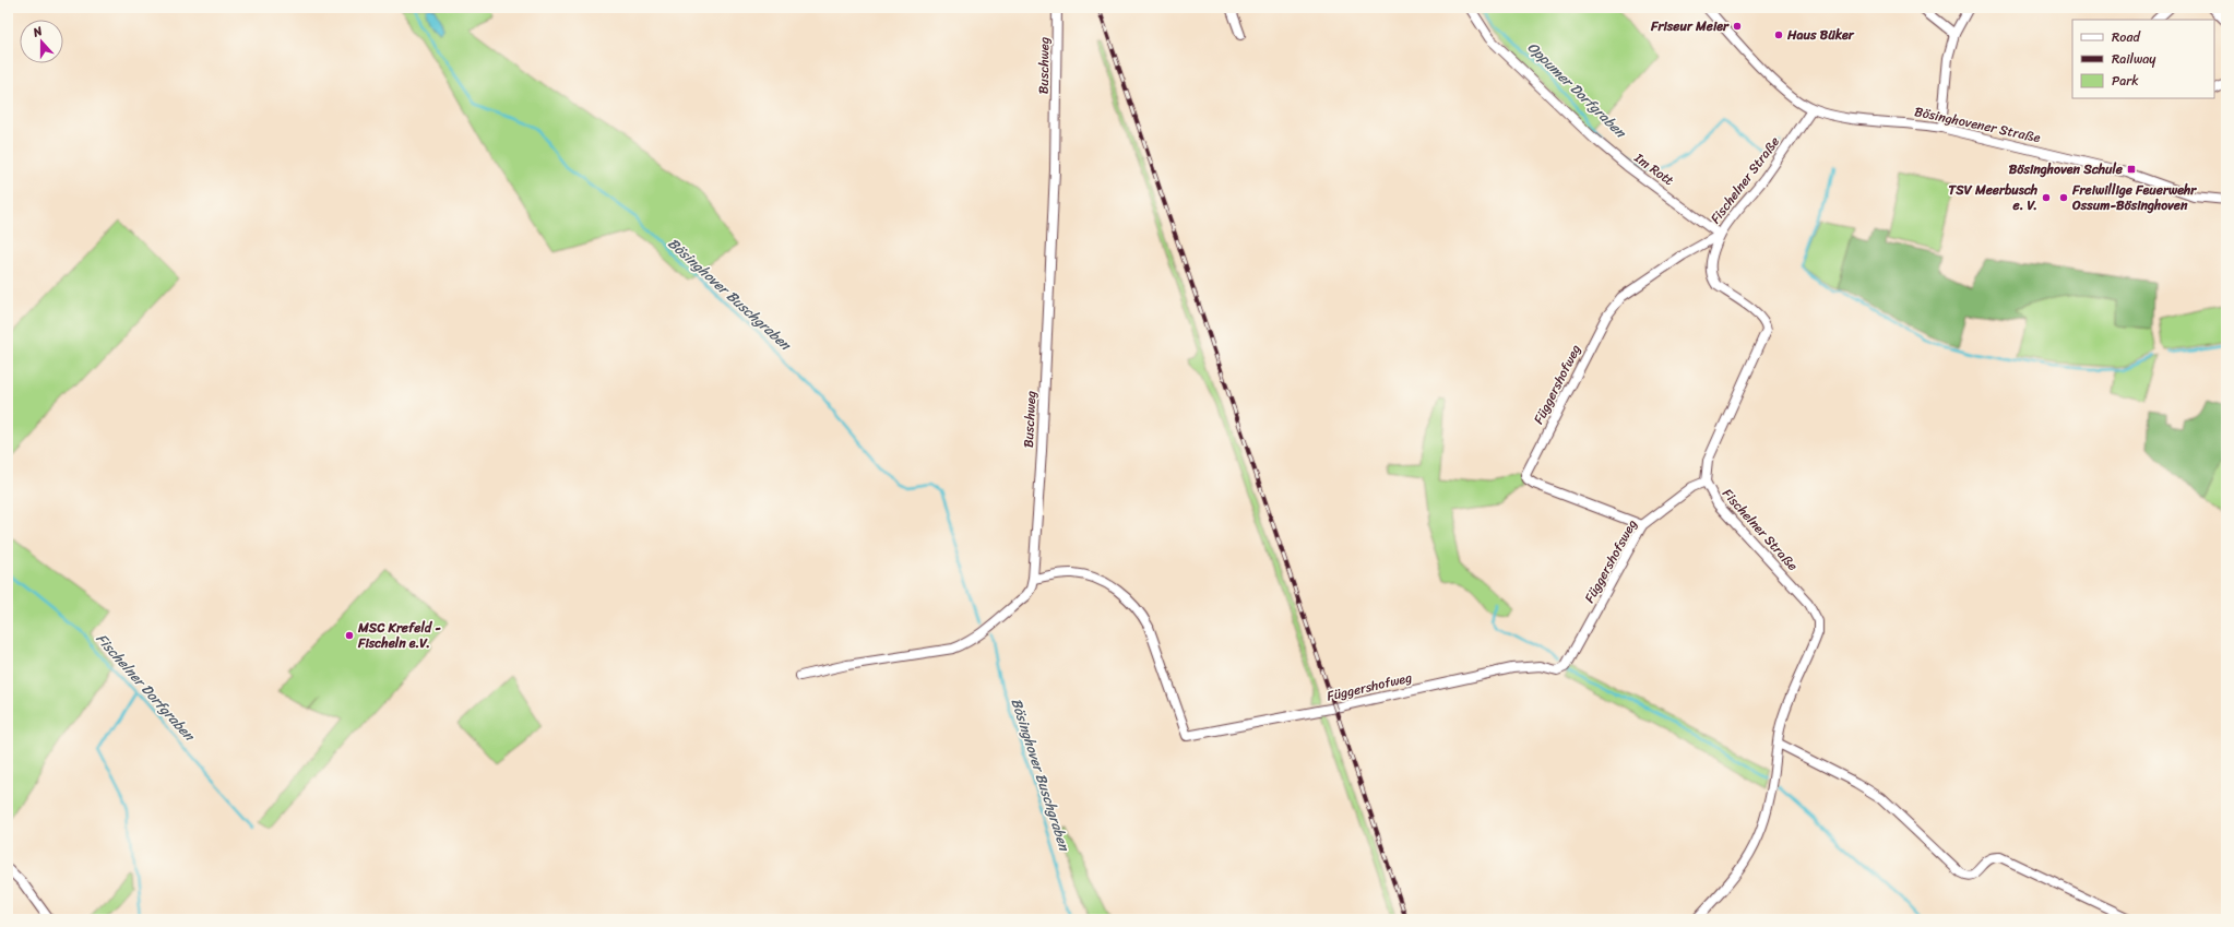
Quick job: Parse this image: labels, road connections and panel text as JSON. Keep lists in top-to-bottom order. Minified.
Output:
{"streets":{"street":["Buschweg","Bösinghovener Straße","Im Rott","Fischelner Straße","Függershofweg","Függershofsweg"]},"crossings":[["Buschweg","Függershofweg"],["Bösinghovener Straße","Fischelner Straße"],["Im Rott","Fischelner Straße"],["Im Rott","Függershofweg"],["Fischelner Straße","Függershofweg"],["Fischelner Straße","Függershofsweg"],["Függershofweg","Függershofsweg"]],"water":["Oppumer Dorfgraben","Bösinghover Buschgraben","Fischelner Dorfgraben"],"places":{"other":["Friseur Meier","Haus Büker","TSV Meerbusch e. V.","Freiwillige Feuerwehr Ossum-Bösinghoven","MSC Krefeld - Fischeln e.V."],"transit":["Bösinghoven Schule"]},"legend":["Road","Railway","Park"],"north":"top"}
